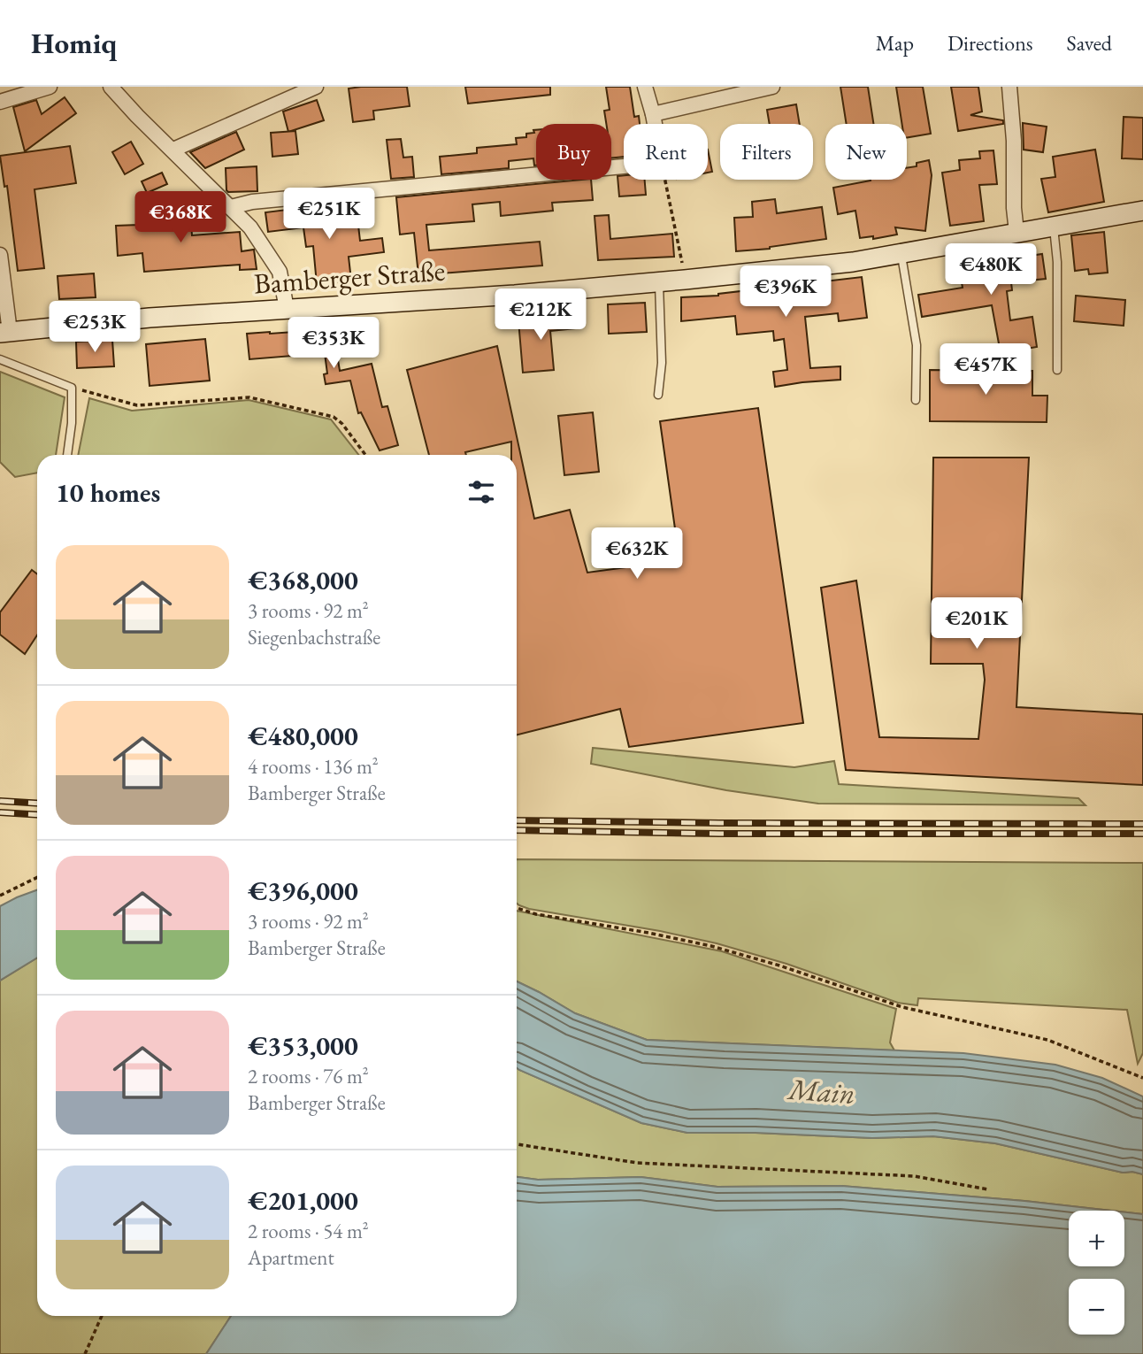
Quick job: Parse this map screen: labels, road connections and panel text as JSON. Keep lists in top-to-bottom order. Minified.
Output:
{"streets":{"street":["Bamberger Straße"]},"water":["Main"],"page":{"header":"Homiq","nav":["Map","Directions","Saved"],"chip":["Buy","Rent","Filters","New"],"price":["€251K","€368K","€480K","€396K","€212K","€253K","€353K","€457K","€632K","€201K"],"heading":"10 homes","list":[{"name":"€368,000","note":"3 rooms · 92 m² · Siegenbachstraße"},{"name":"€480,000","note":"4 rooms · 136 m² · Bamberger Straße"},{"name":"€396,000","note":"3 rooms · 92 m² · Bamberger Straße"},{"name":"€353,000","note":"2 rooms · 76 m² · Bamberger Straße"},{"name":"€201,000","note":"2 rooms · 54 m² · Apartment"}],"map_buttons":["+","−"]}}
